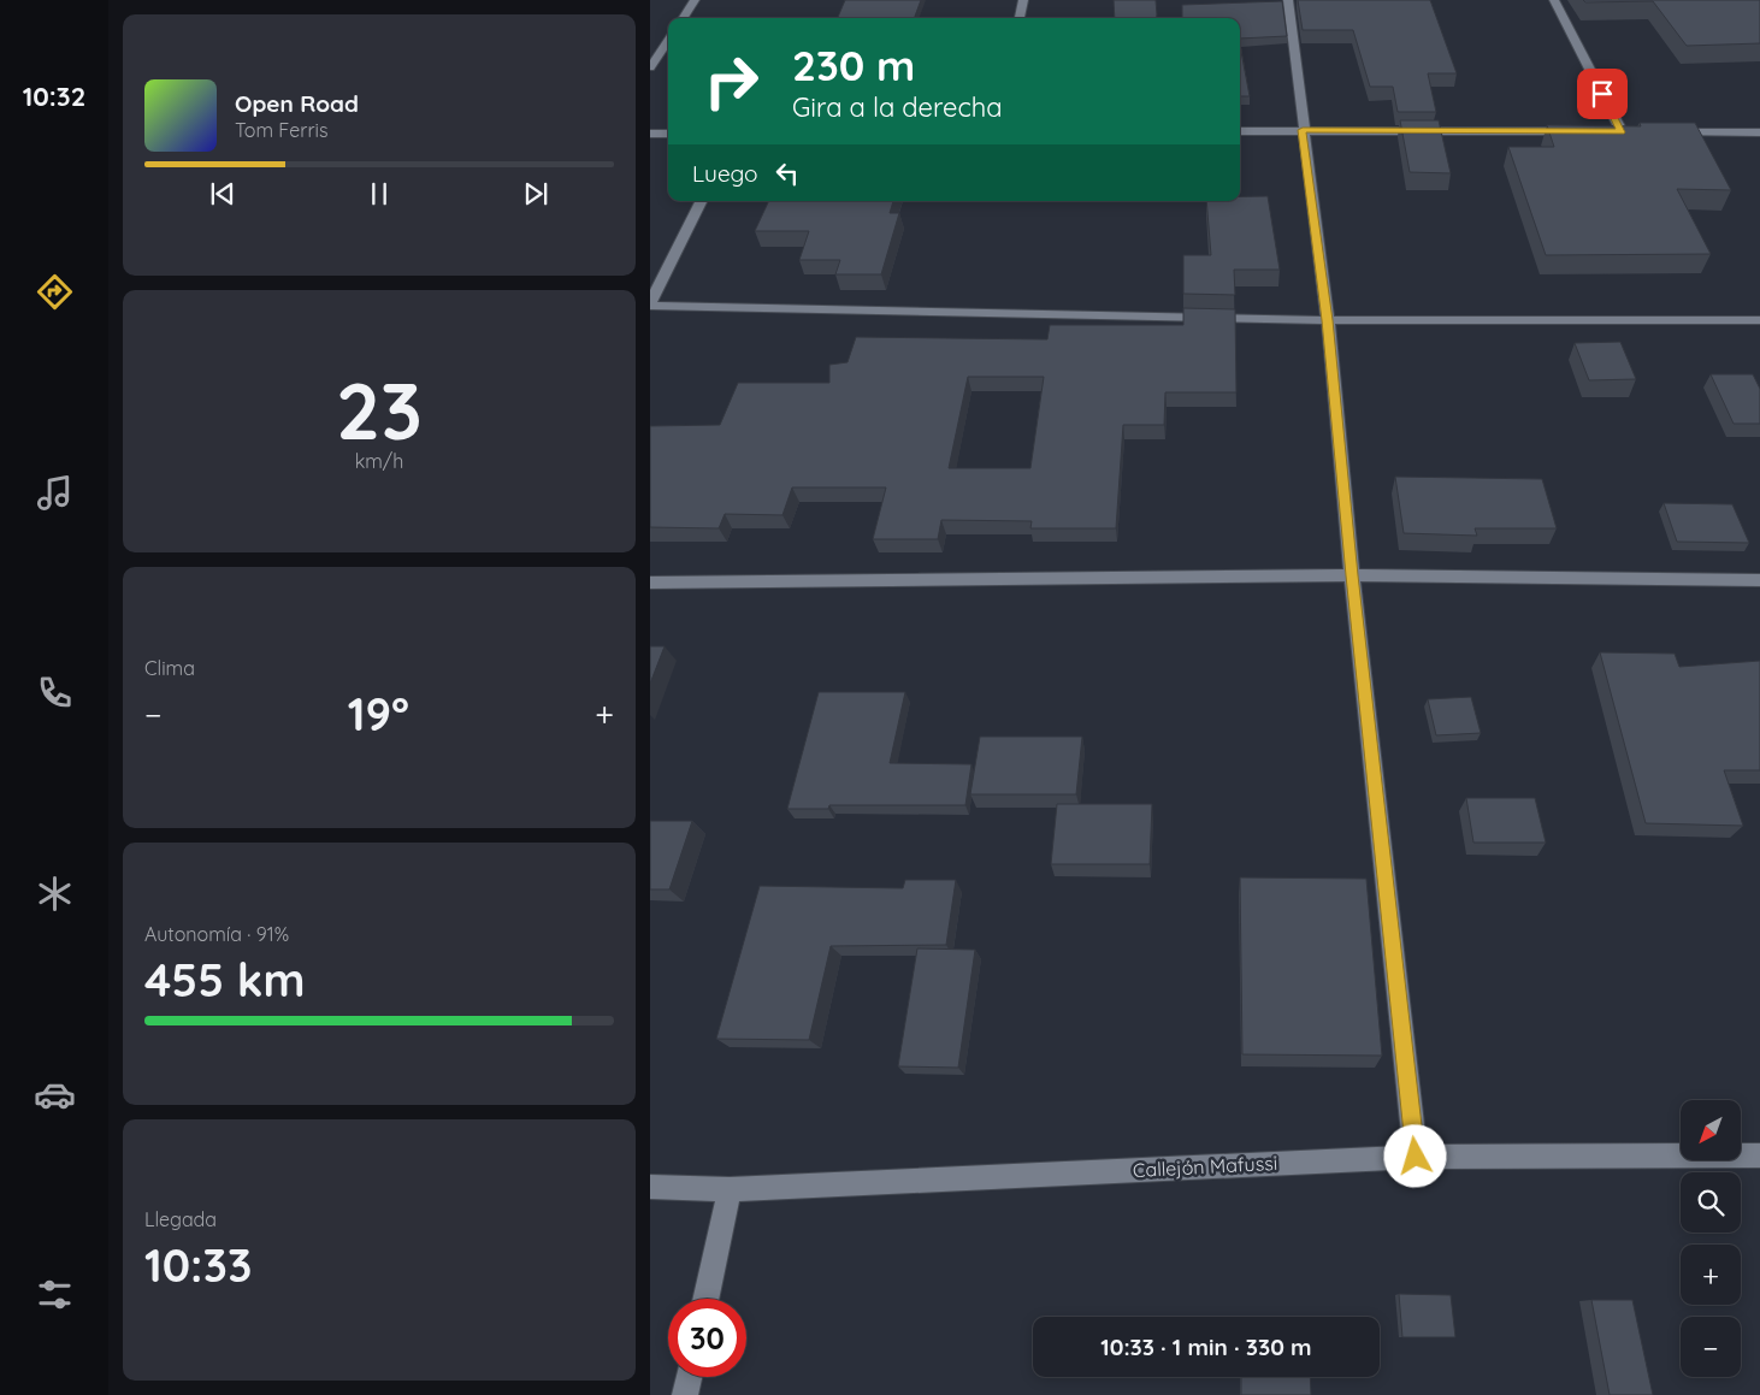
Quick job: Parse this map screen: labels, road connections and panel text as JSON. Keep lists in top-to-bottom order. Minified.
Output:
{"streets":{"street":["Callejón Mafussi"]},"north":"bottom left","page":{"tabs":"10:32","turn":["230 m","Gira a la derecha"],"song":["Open Road","Tom Ferris"],"then":"Luego","tile":[["23","km/h"],"Clima",["Autonomía · 91%","455 km"],["Llegada","10:33"]],"heat":["−","19°","+"],"map_buttons":["+","−"],"limit":"30","trip":"10:33 · 1 min · 330 m"}}
